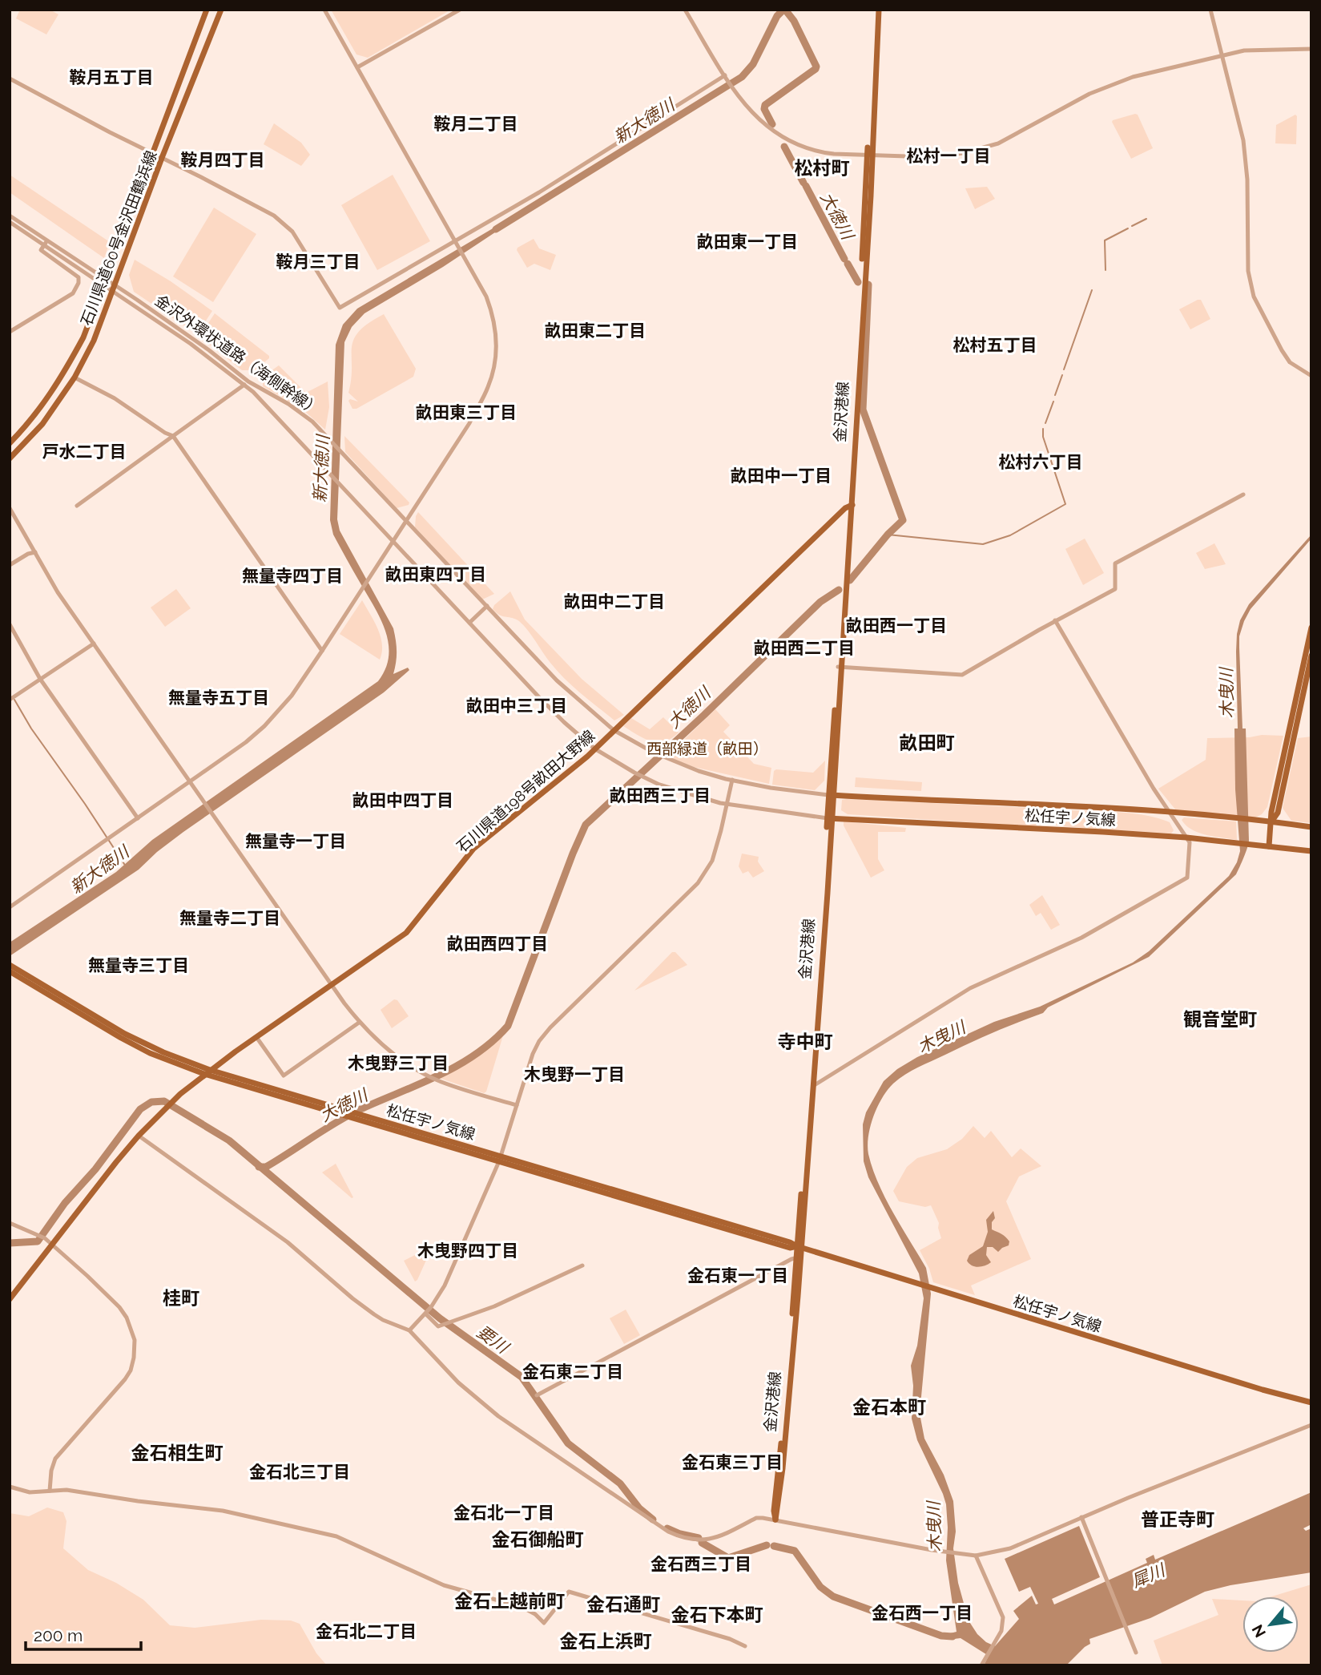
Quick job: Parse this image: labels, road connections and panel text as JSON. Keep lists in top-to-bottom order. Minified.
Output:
{"streets":{"main road":["石川県道60号金沢田鶴浜線","金沢港線","石川県道198号畝田大野線","松任宇ノ気線"],"street":["金沢外環状道路（海側幹線）"]},"crossings":[["石川県道60号金沢田鶴浜線","金沢外環状道路（海側幹線）"],["金沢港線","石川県道198号畝田大野線"],["金沢港線","松任宇ノ気線"],["石川県道198号畝田大野線","松任宇ノ気線"]],"districts":["鞍月五丁目","鞍月二丁目","松村一丁目","鞍月四丁目","松村町","畝田東一丁目","鞍月三丁目","畝田東二丁目","松村五丁目","畝田東三丁目","戸水二丁目","松村六丁目","畝田中一丁目","畝田東四丁目","無量寺四丁目","畝田中二丁目","畝田西一丁目","畝田西二丁目","無量寺五丁目","畝田中三丁目","畝田町","畝田西三丁目","畝田中四丁目","無量寺一丁目","無量寺二丁目","畝田西四丁目","無量寺三丁目","観音堂町","寺中町","木曳野三丁目","木曳野一丁目","木曳野四丁目","金石東一丁目","桂町","金石東二丁目","金石本町","金石相生町","金石東三丁目","金石北三丁目","金石北一丁目","普正寺町","金石御船町","金石西三丁目","金石上越前町","金石通町","金石西一丁目","金石下本町","金石北二丁目","金石上浜町"],"water":["新大徳川","大徳川","木曳川","要川","犀川"],"parks":["西部緑道（畝田）"],"scale_bar":"200 m","north":"bottom left"}
